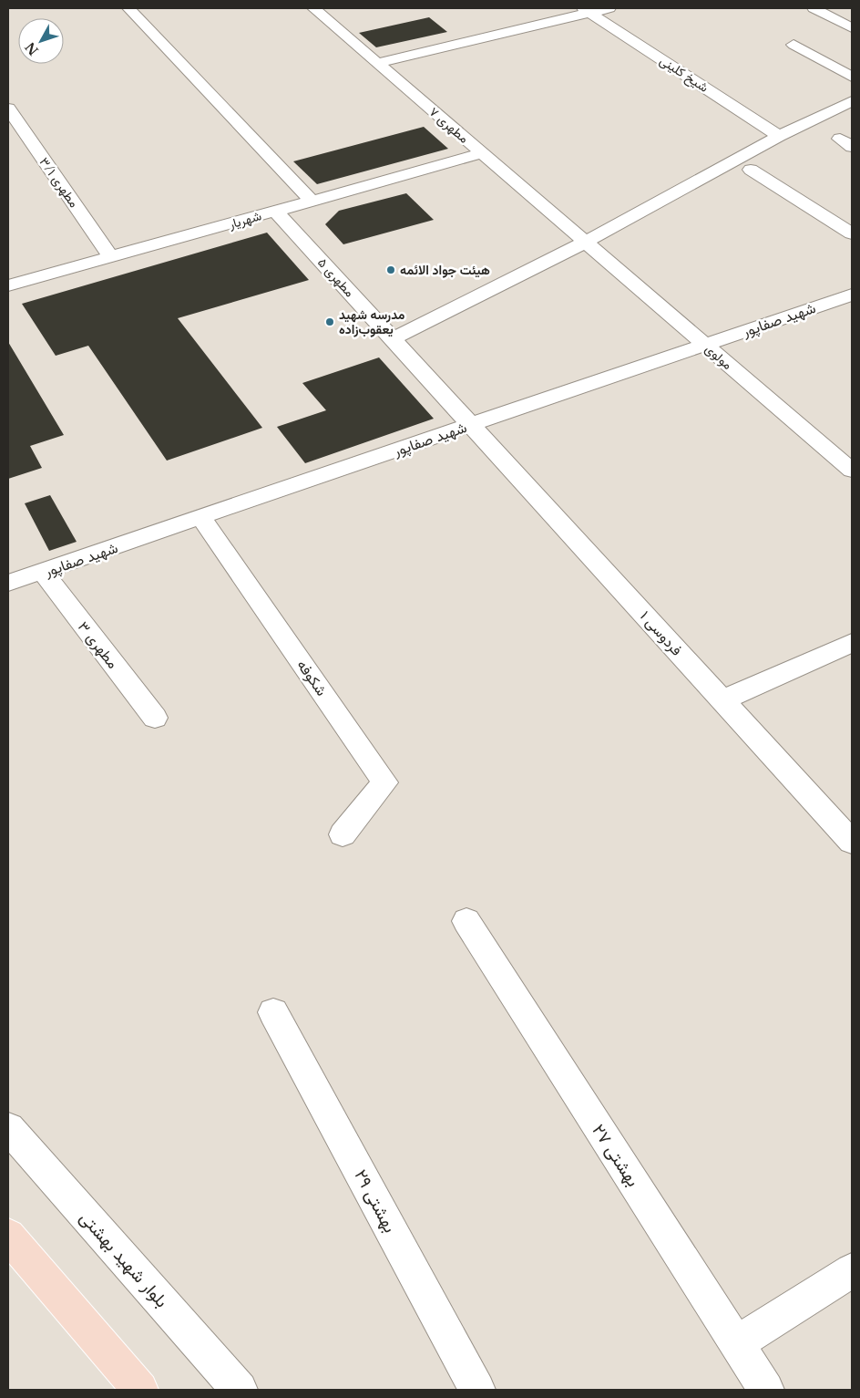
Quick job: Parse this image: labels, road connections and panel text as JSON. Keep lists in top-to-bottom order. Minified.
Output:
{"streets":{"street":["شیخ کلینی","مطهری ۷","مطهری ۳/۱","شهریار","مطهری ۵","شهید صفاپور","مولوی","فردوسی ۱","مطهری ۳","شکوفه","بهشتی ۲۷","بهشتی ۲۹","بلوار شهید بهشتی"]},"crossings":[["مطهری ۷","شهریار"],["مطهری ۷","مولوی"],["مطهری ۳/۱","شهریار"],["شهریار","مطهری ۵"],["مطهری ۵","شهید صفاپور"],["مطهری ۵","فردوسی ۱"],["شهید صفاپور","مولوی"],["شهید صفاپور","فردوسی ۱"],["شهید صفاپور","مطهری ۳"],["شهید صفاپور","شکوفه"]],"places":["هیئت جواد الائمه","مدرسه شهید یعقوب‌زاده"],"north":"bottom left"}
